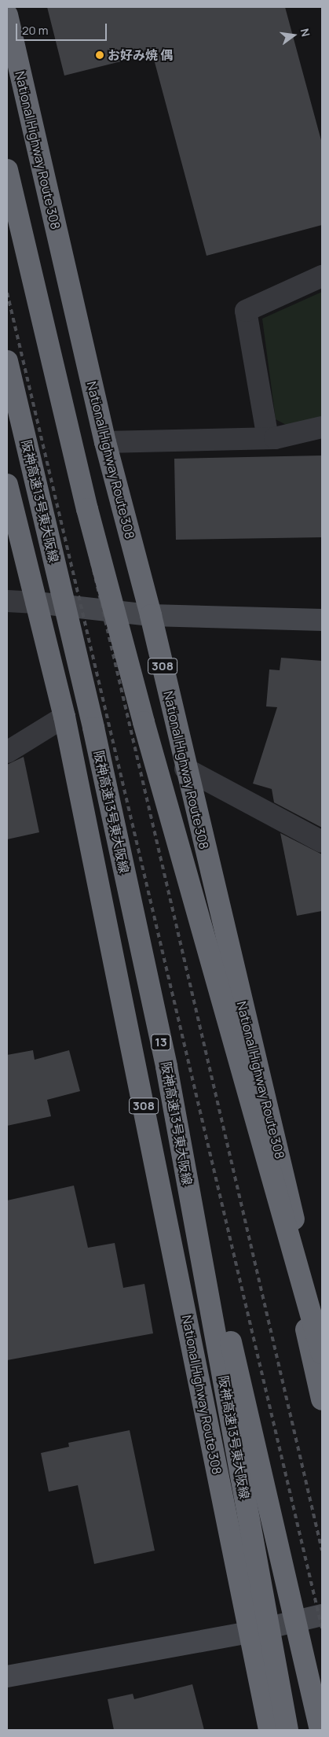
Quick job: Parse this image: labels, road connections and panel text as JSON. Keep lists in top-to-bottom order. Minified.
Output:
{"streets":{"highway":["National Highway Route 308","阪神高速13号東大阪線","308","13"]},"places":["お好み焼 偶"],"scale_bar":"20 m","north":"right"}
